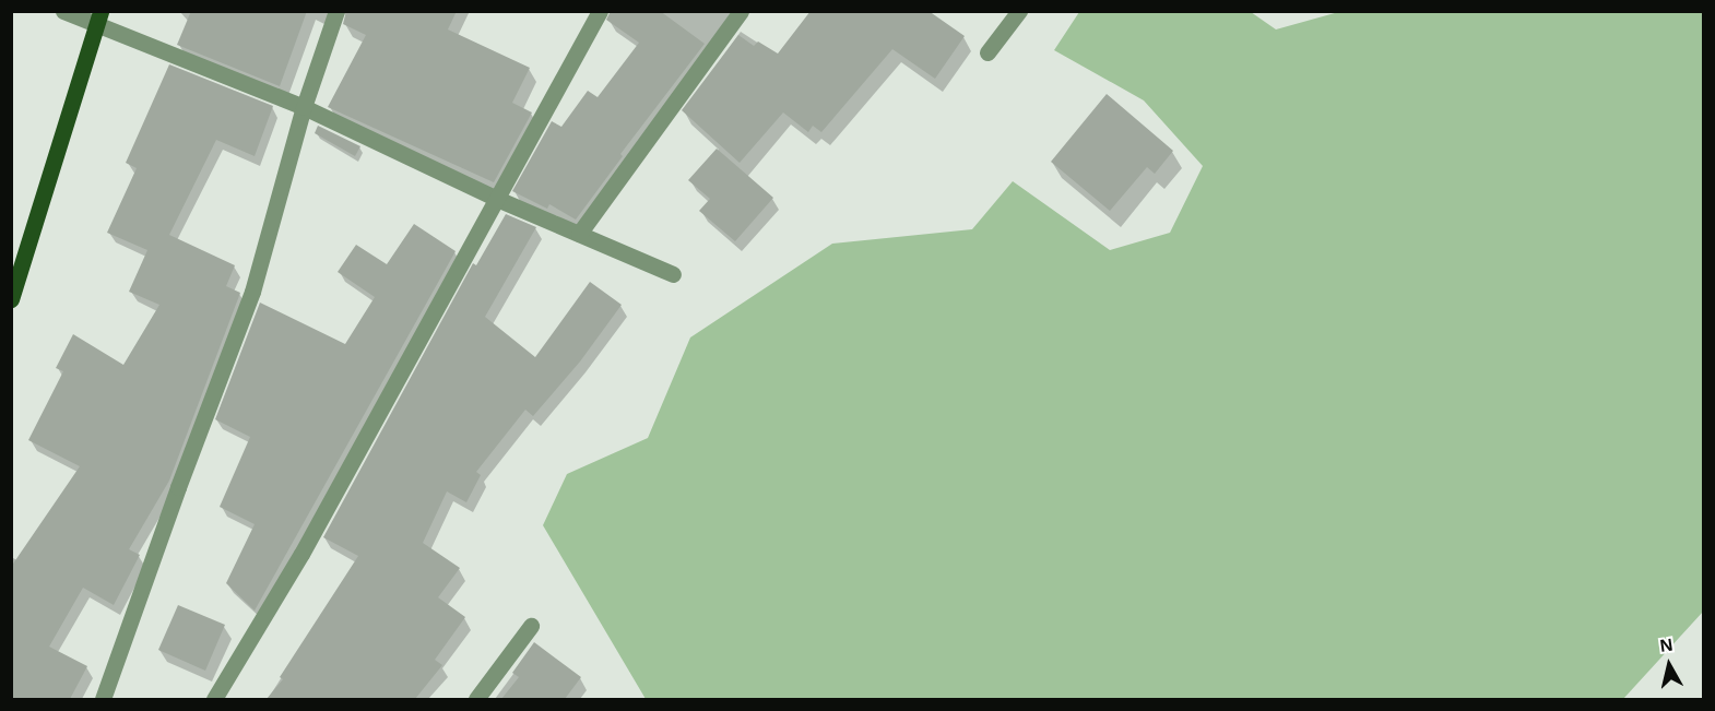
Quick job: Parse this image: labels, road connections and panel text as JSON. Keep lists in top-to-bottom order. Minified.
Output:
{"north":"top"}
